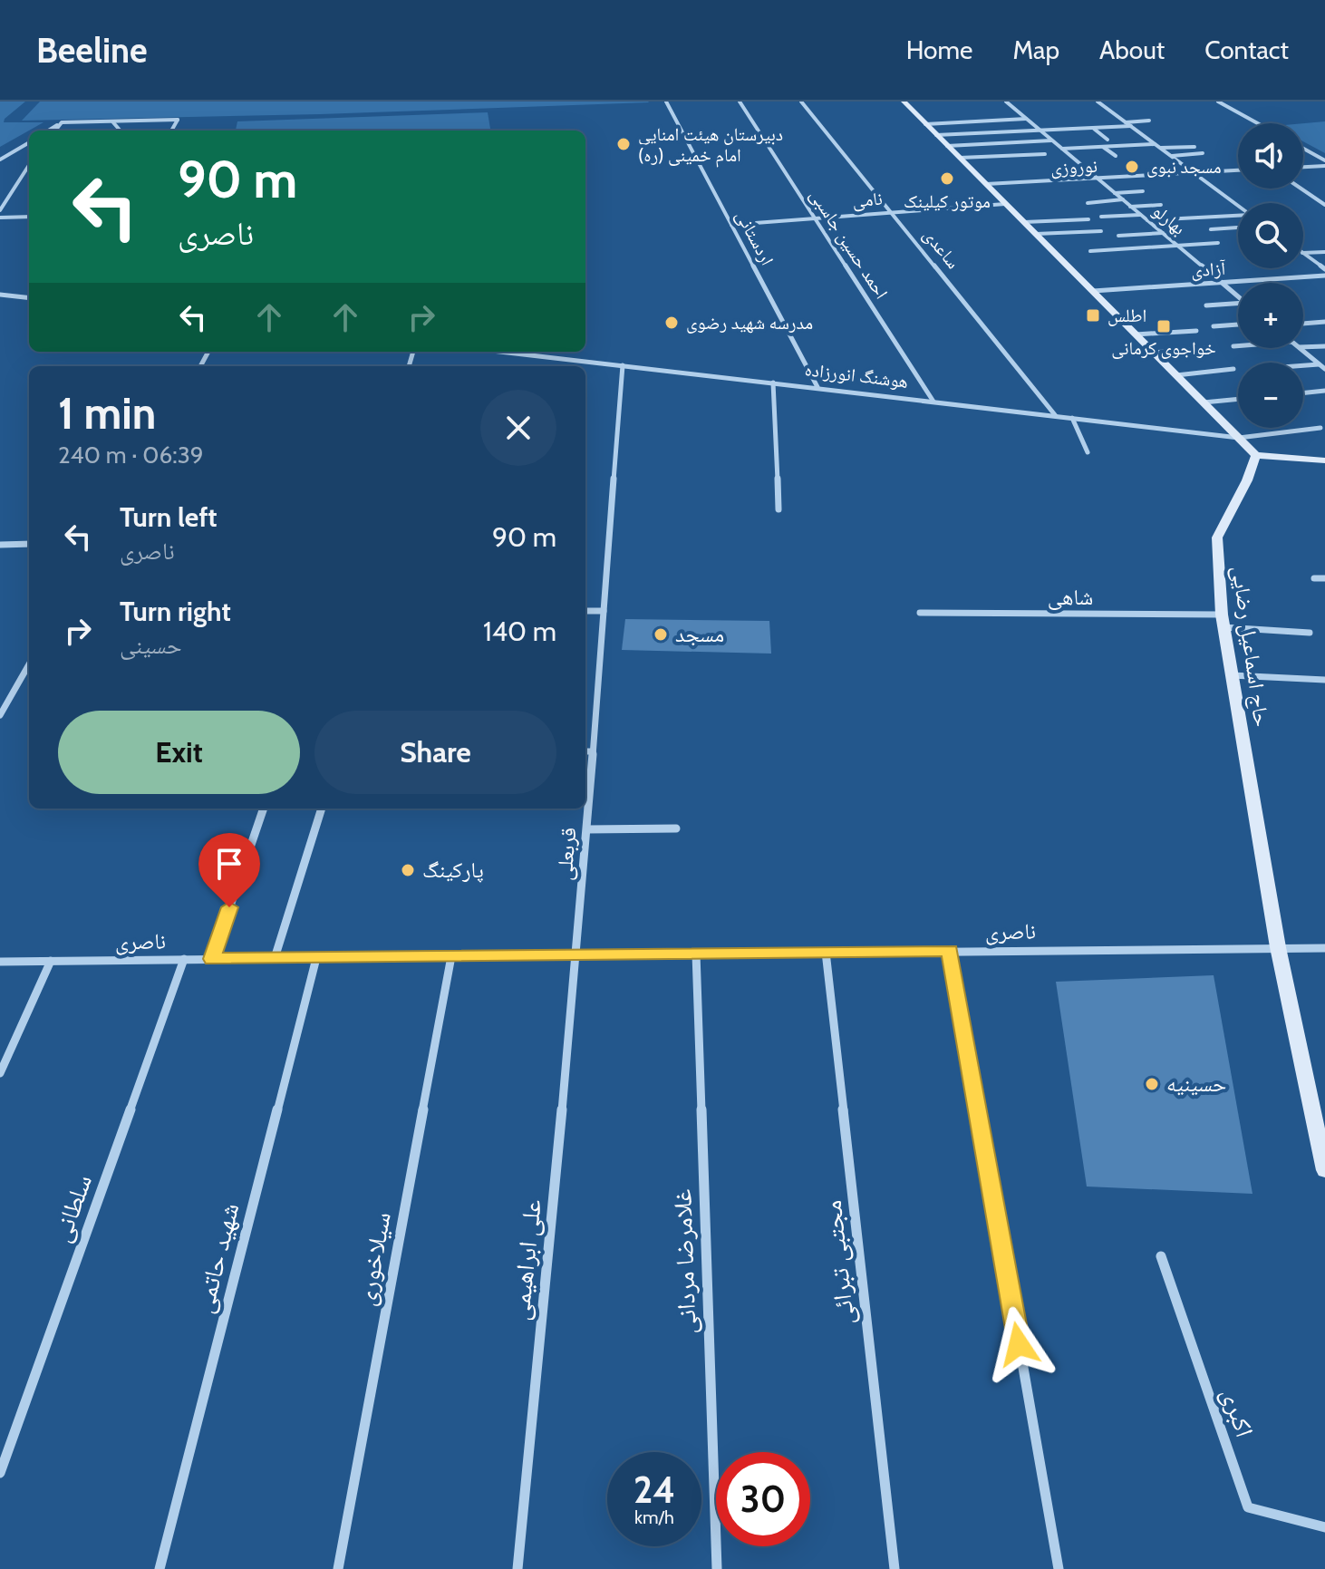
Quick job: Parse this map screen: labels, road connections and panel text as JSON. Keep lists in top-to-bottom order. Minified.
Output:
{"streets":{"main road":["حاج اسماعیل رضایی"],"street":["نوروزی","نامی","بهارلو","اردستانی","احمد حسین جاسبی","ساعدی","آزادی","هوشنگ انورزاده","شاهی","قربعلی","ناصری","سلطانی","شهید حاتمی","سیلاخوری","علی ابراهیمی","غلامرضا مردانی","مجتبی تبرائی","اکبری"]},"crossings":[["نوروزی","بهارلو"],["نامی","اردستانی"],["نامی","احمد حسین جاسبی"],["نامی","ساعدی"],["بهارلو","آزادی"],["اردستانی","هوشنگ انورزاده"],["احمد حسین جاسبی","هوشنگ انورزاده"],["ساعدی","هوشنگ انورزاده"],["هوشنگ انورزاده","قربعلی"],["شاهی","حاج اسماعیل رضایی"],["حاج اسماعیل رضایی","ناصری"],["قربعلی","ناصری"],["قربعلی","علی ابراهیمی"],["ناصری","سلطانی"],["ناصری","شهید حاتمی"],["ناصری","سیلاخوری"],["ناصری","علی ابراهیمی"],["ناصری","غلامرضا مردانی"],["ناصری","مجتبی تبرائی"]],"places":{"other":["دبیرستان هیئت امنایی امام خمینی (ره)","مسجد نبوی","موتور کیلینک","مدرسه شهید رضوی","مسجد","پارکینگ","حسینیه"],"transit":["اطلس","خواجوی کرمانی"]},"page":{"header":"Beeline","nav":["Home","Map","About","Contact"],"map_buttons":["+","−"],"turn":["90 m","ناصری"],"heading":["1 min","240 m · 06:39"],"list":[{"name":"Turn left","note":"ناصری","value":"90 m"},{"name":"Turn right","note":"حسینی","value":"140 m"}],"buttons":["Exit","Share"],"speed":"24 km/h","limit":"30"}}
